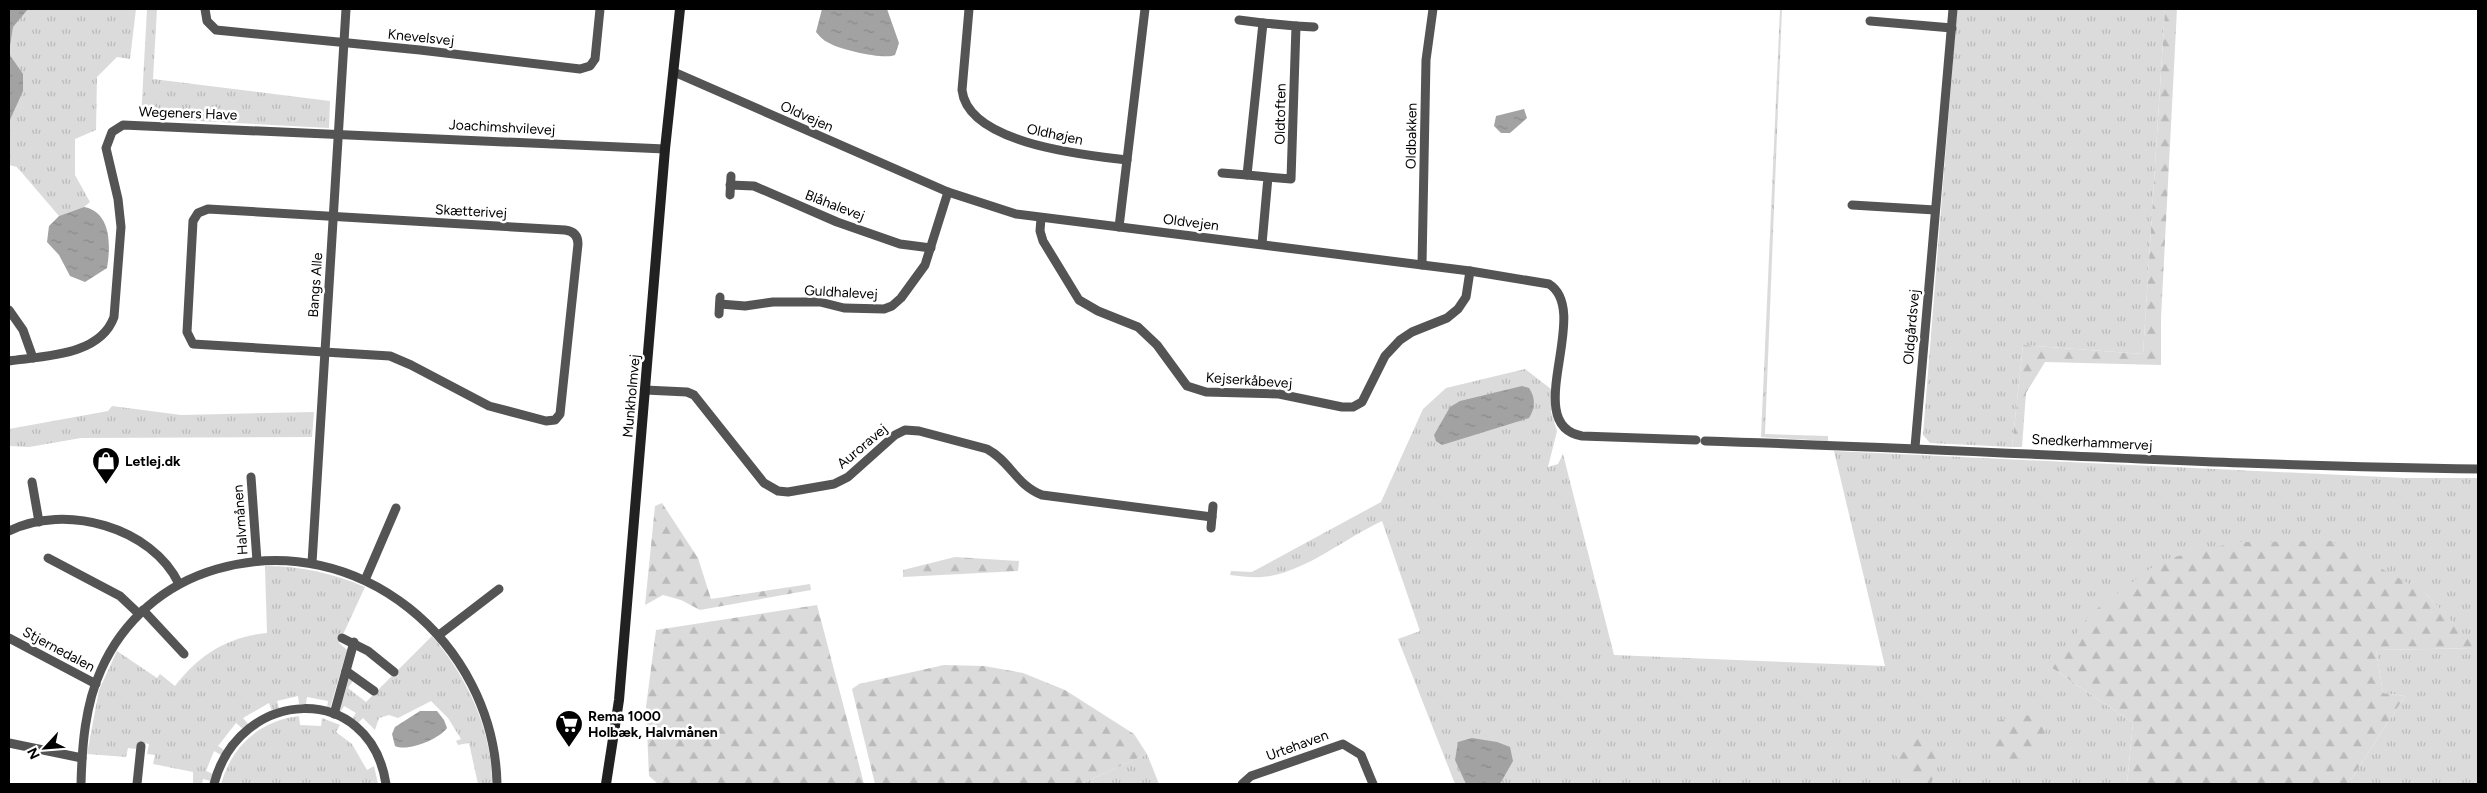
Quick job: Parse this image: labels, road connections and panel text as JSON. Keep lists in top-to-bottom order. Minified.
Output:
{"streets":{"street":["Knevelsvej","Wegeners Have","Oldtoften","Oldvejen","Joachimshvilevej","Oldhøjen","Oldbakken","Blåhalevej","Skætterivej","Bangs Alle","Guldhalevej","Oldgårdsvej","Kejserkåbevej","Munkholmvej","Snedkerhammervej","Auroravej","Halvmånen","Stjernedalen","Urtehaven"]},"crossings":[["Knevelsvej","Bangs Alle"],["Wegeners Have","Joachimshvilevej"],["Wegeners Have","Bangs Alle"],["Oldvejen","Oldbakken"],["Oldvejen","Guldhalevej"],["Oldvejen","Kejserkåbevej"],["Oldvejen","Munkholmvej"],["Oldvejen","Snedkerhammervej"],["Joachimshvilevej","Bangs Alle"],["Joachimshvilevej","Munkholmvej"],["Blåhalevej","Guldhalevej"],["Skætterivej","Bangs Alle"],["Bangs Alle","Halvmånen"],["Oldgårdsvej","Snedkerhammervej"],["Munkholmvej","Auroravej"],["Halvmånen","Stjernedalen"]],"places":{"shop":["Letlej.dk"],"supermarket":["Rema 1000 Holbæk, Halvmånen"]},"north":"bottom left"}
